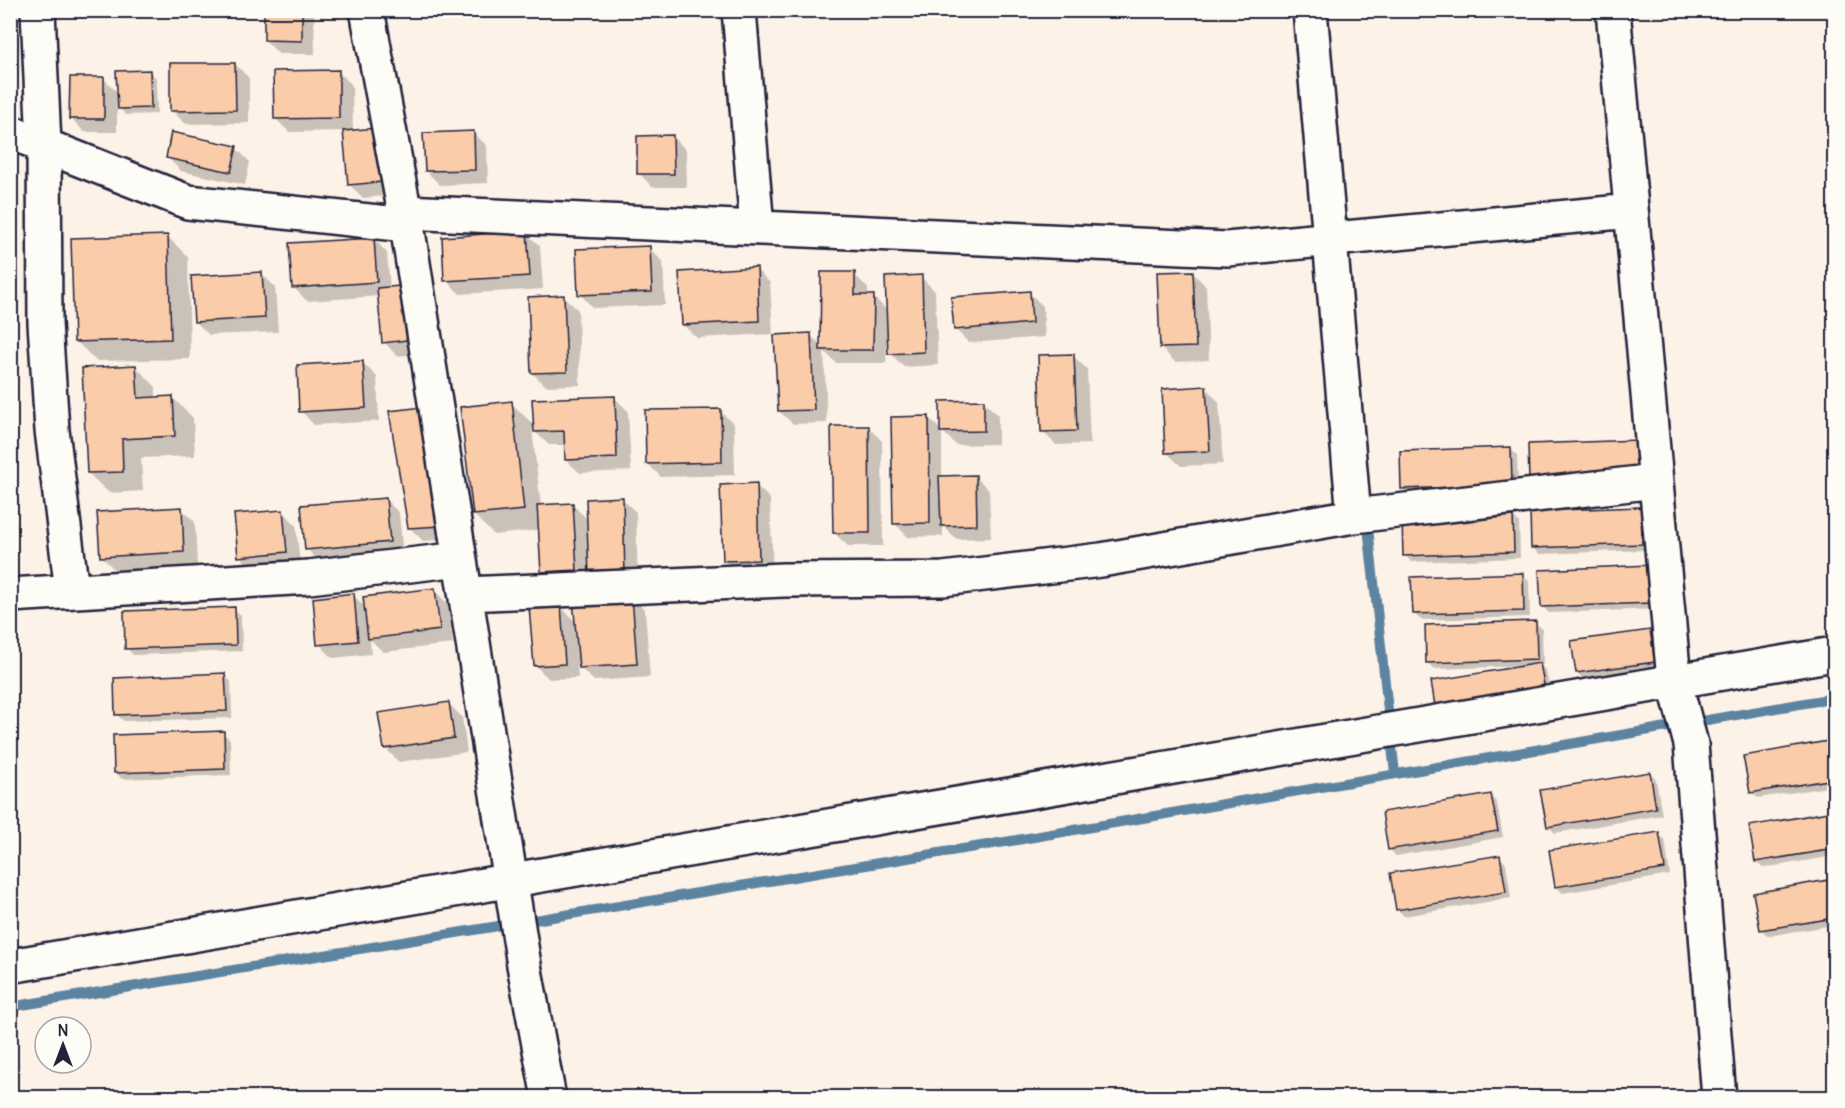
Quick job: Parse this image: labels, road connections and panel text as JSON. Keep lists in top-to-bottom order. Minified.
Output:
{"north":"top"}
